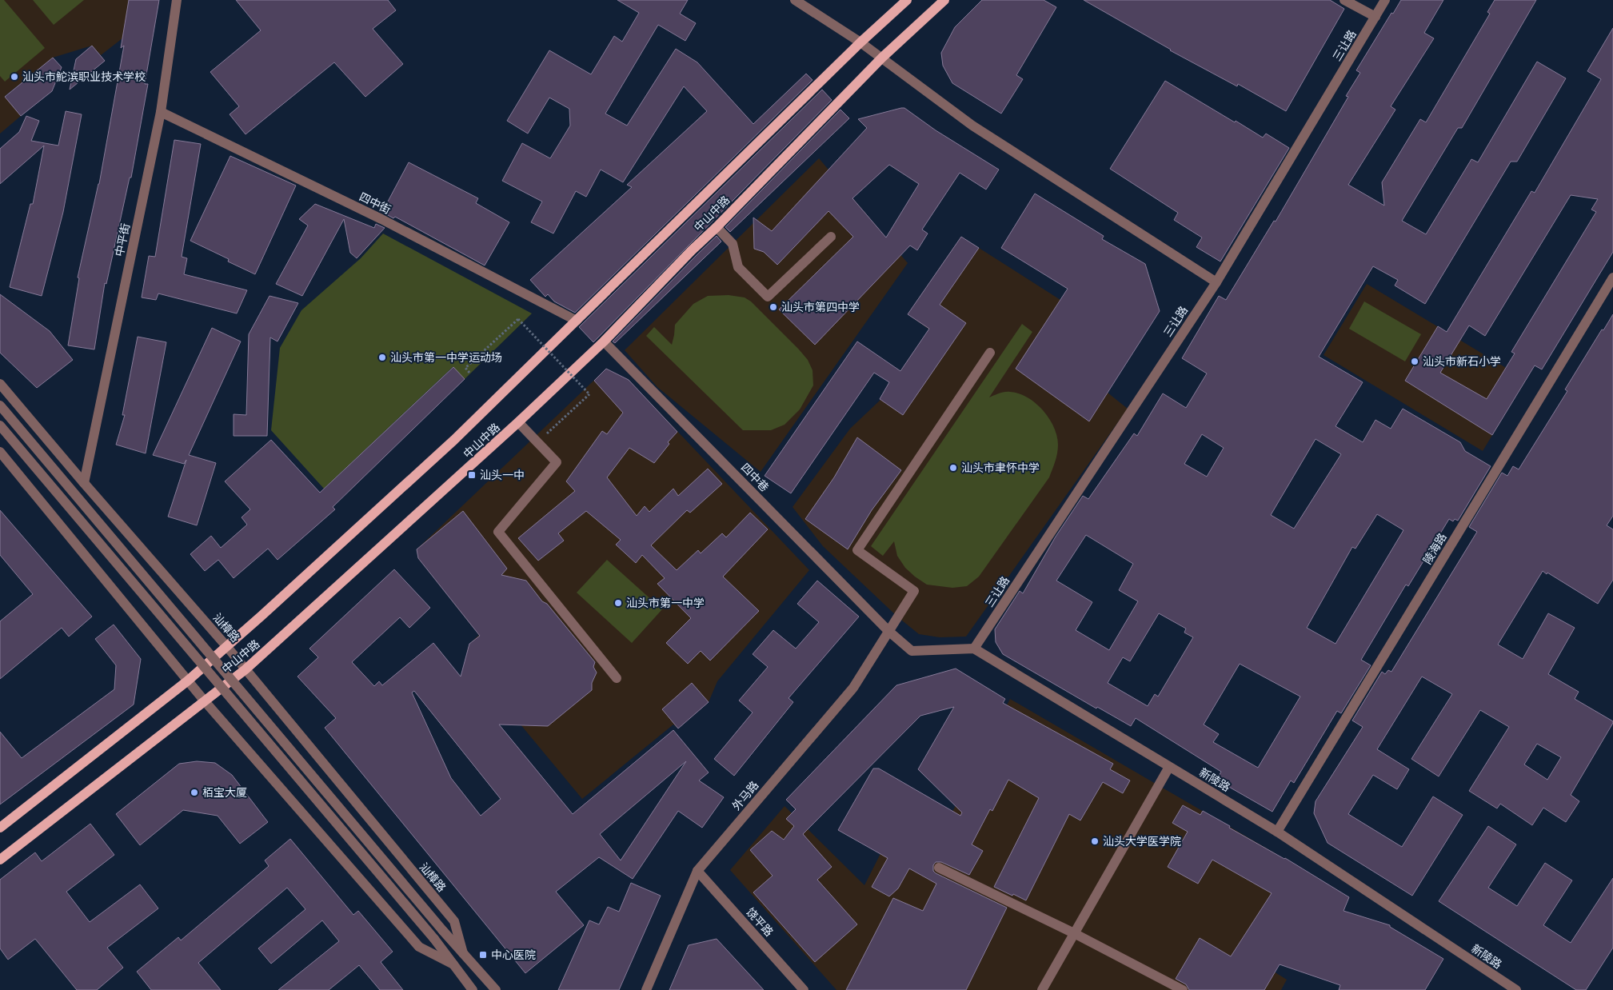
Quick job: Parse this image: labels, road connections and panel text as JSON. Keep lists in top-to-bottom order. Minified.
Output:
{"streets":{"main road":["中山中路"],"street":["三让路","四中街","中平街","四中巷","陵海路","汕樟路","新陵路","外马路","饶平路"]},"crossings":[["三让路","新陵路"],["四中街","中山中路"],["四中街","中平街"],["中山中路","四中巷"],["中山中路","汕樟路"],["中平街","汕樟路"],["四中巷","外马路"],["陵海路","新陵路"],["外马路","饶平路"]],"places":{"other":["汕头市鮀滨职业技术学校","汕头市第四中学","汕头市第一中学运动场","汕头市新石小学","汕头市聿怀中学","汕头市第一中学","栢宝大厦","汕头大学医学院"],"transit":["汕头一中","中心医院"]}}
